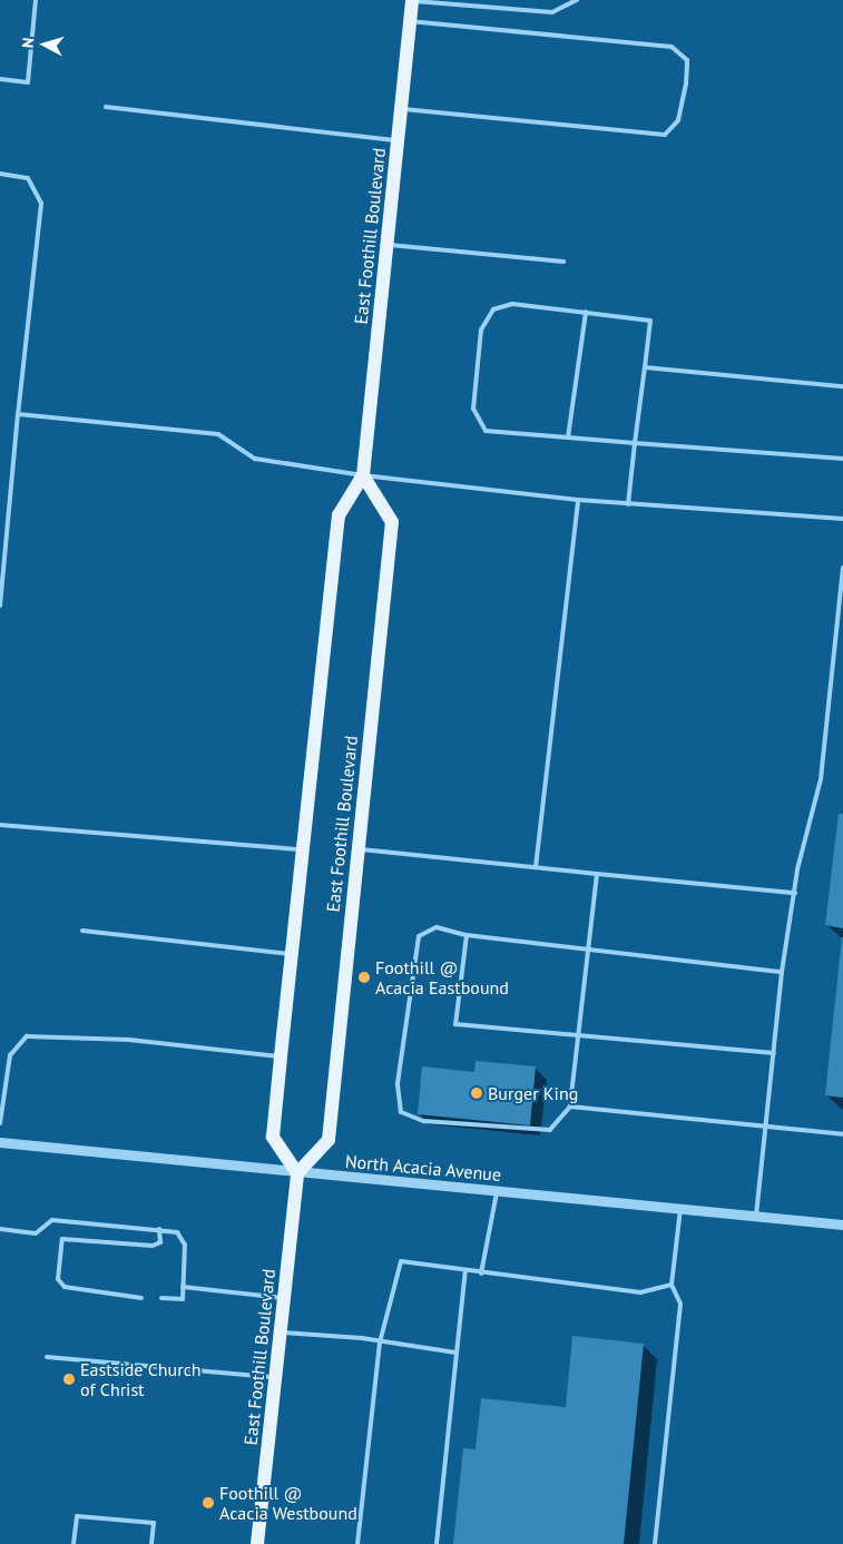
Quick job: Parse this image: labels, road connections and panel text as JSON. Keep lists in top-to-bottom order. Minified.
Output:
{"streets":{"main road":["East Foothill Boulevard"],"street":["North Acacia Avenue"]},"crossings":[["East Foothill Boulevard","North Acacia Avenue"]],"places":["Foothill @ Acacia Eastbound","Burger King","Eastside Church of Christ","Foothill @ Acacia Westbound"],"north":"left"}
